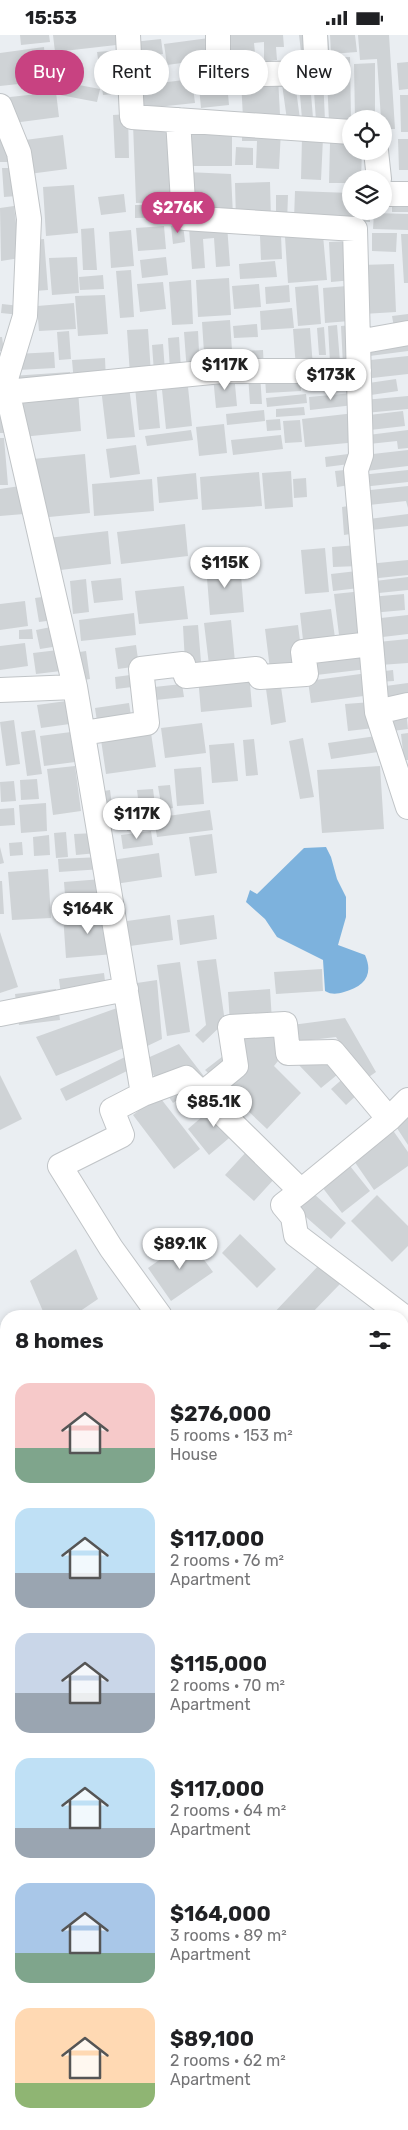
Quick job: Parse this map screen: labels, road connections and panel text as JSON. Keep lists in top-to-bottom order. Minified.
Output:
{"page":{"status":"15:53","chip":["Buy","Rent","Filters","New"],"price":["$276K","$117K","$173K","$115K","$117K","$164K","$85.1K","$89.1K"],"heading":"8 homes","list":[{"name":"$276,000","note":"5 rooms · 153 m² · House"},{"name":"$117,000","note":"2 rooms · 76 m² · Apartment"},{"name":"$115,000","note":"2 rooms · 70 m² · Apartment"},{"name":"$117,000","note":"2 rooms · 64 m² · Apartment"},{"name":"$164,000","note":"3 rooms · 89 m² · Apartment"},{"name":"$89,100","note":"2 rooms · 62 m² · Apartment"}]}}
